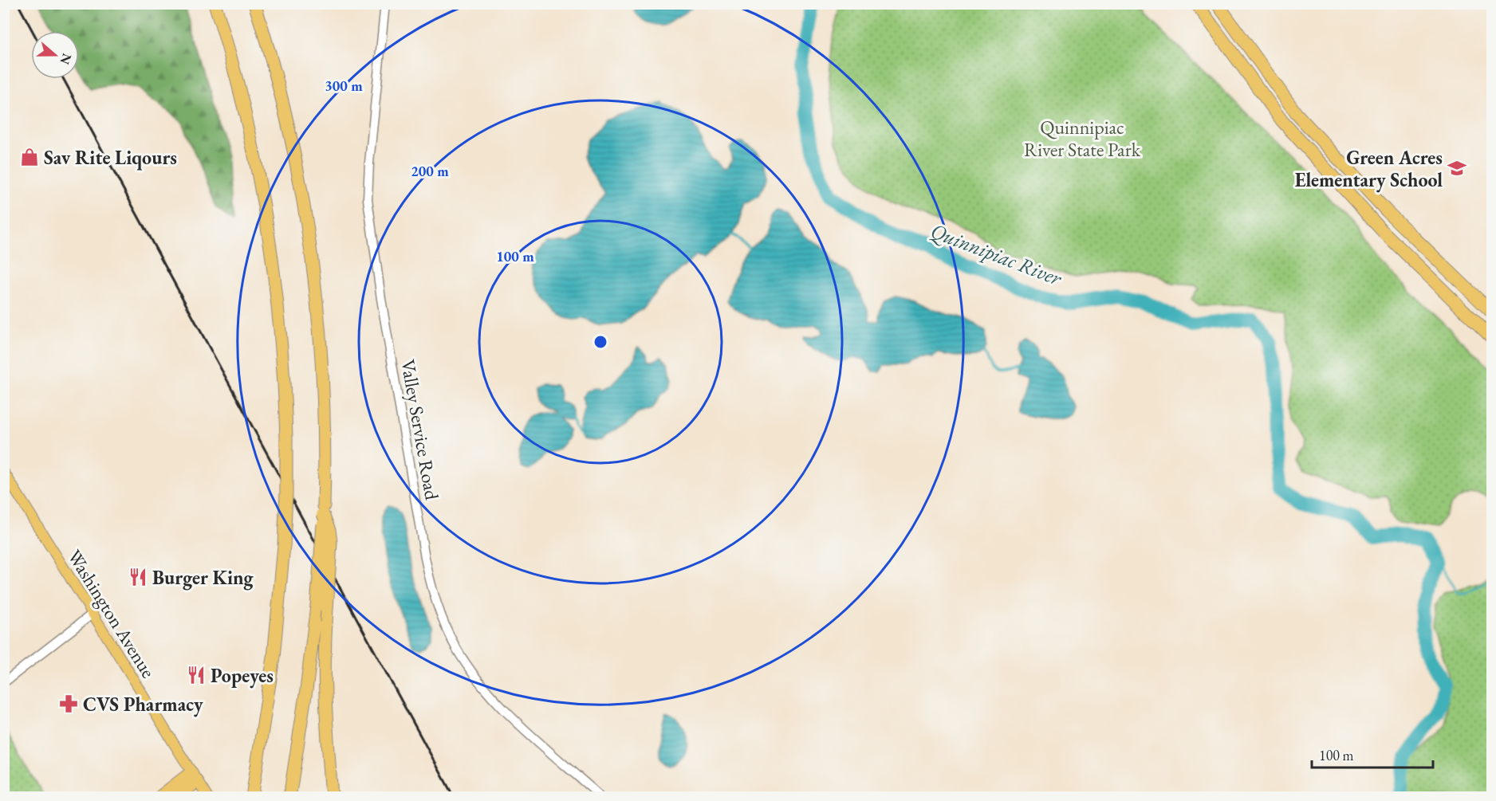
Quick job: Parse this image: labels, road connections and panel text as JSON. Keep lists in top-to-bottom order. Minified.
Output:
{"streets":{"main road":["Washington Avenue"],"street":["Valley Service Road"]},"water":["Quinnipiac River"],"parks":["Quinnipiac River State Park"],"places":{"shop":["Sav Rite Liqours"],"school or university":["Green Acres Elementary School"],"restaurant":["Burger King","Popeyes"],"pharmacy":["CVS Pharmacy"]},"scale_bar":"100 m","north":"right","rings":["300 m","200 m","100 m"]}
